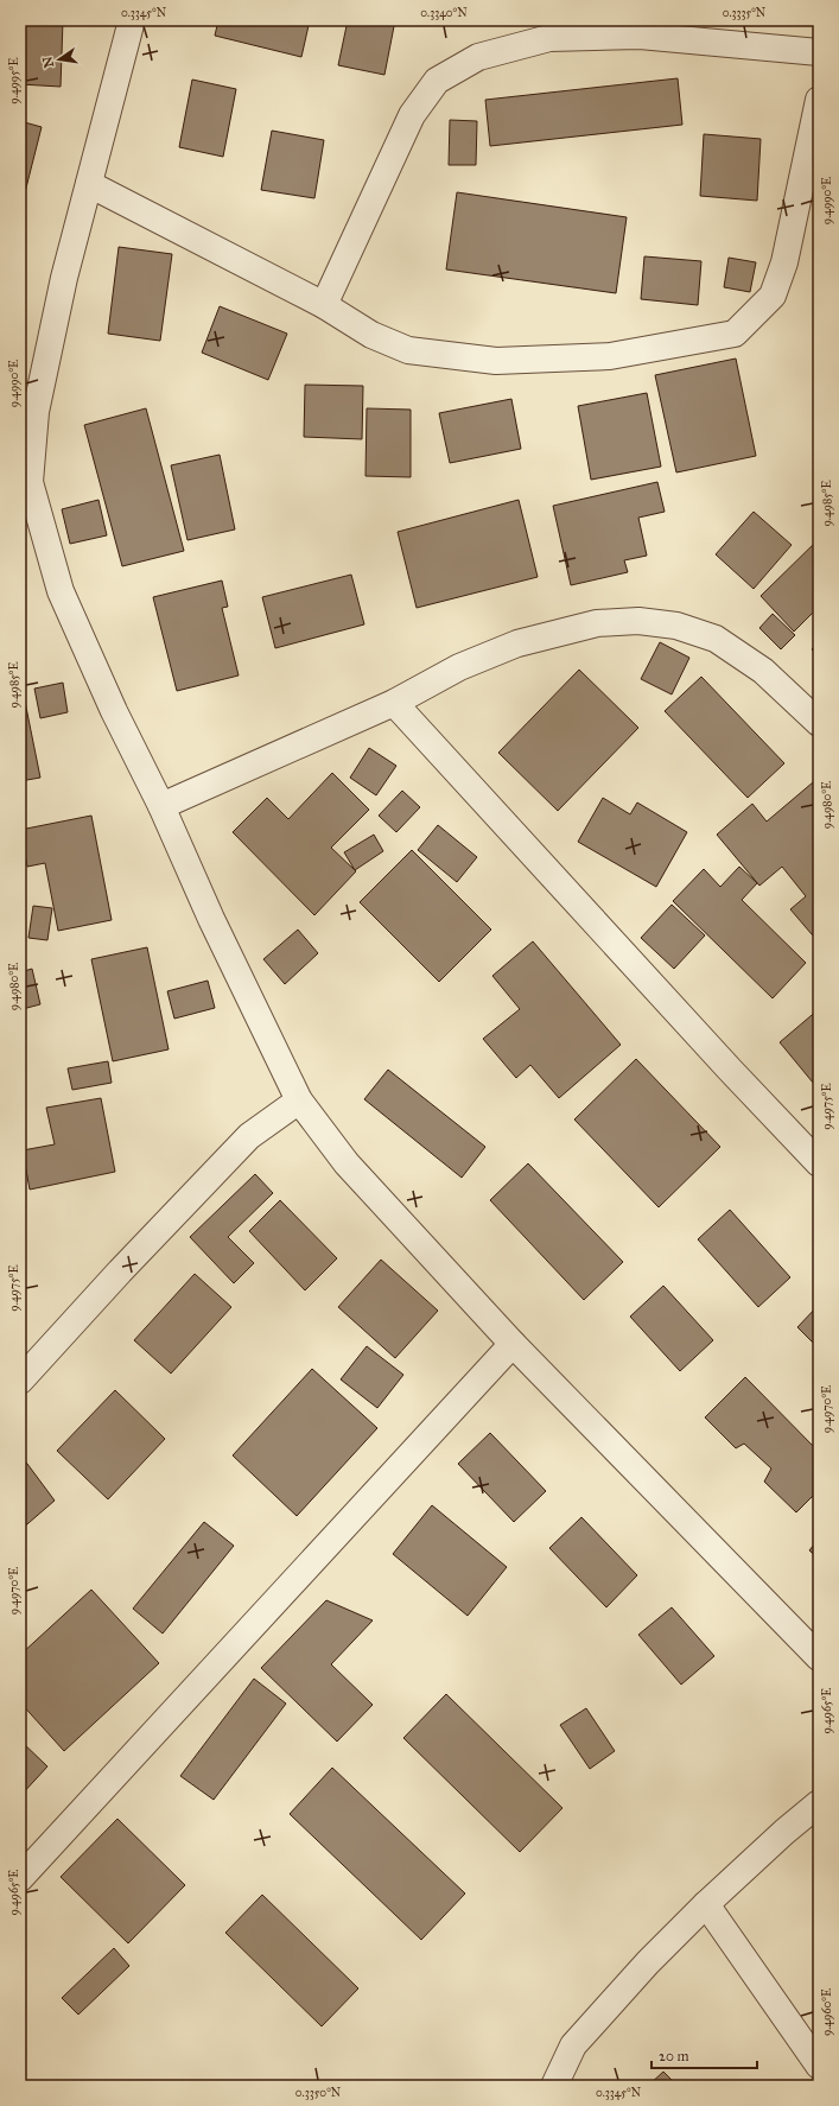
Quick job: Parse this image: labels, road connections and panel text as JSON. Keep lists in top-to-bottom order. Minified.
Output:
{"scale_bar":"20 m","north":"left","coordinates":["0.3345°N","0.3340°N","0.3335°N","9.4995°E","9.4990°E","9.4985°E","9.4980°E","9.4975°E","9.4970°E","9.4965°E","9.4960°E","0.3350°N"]}
